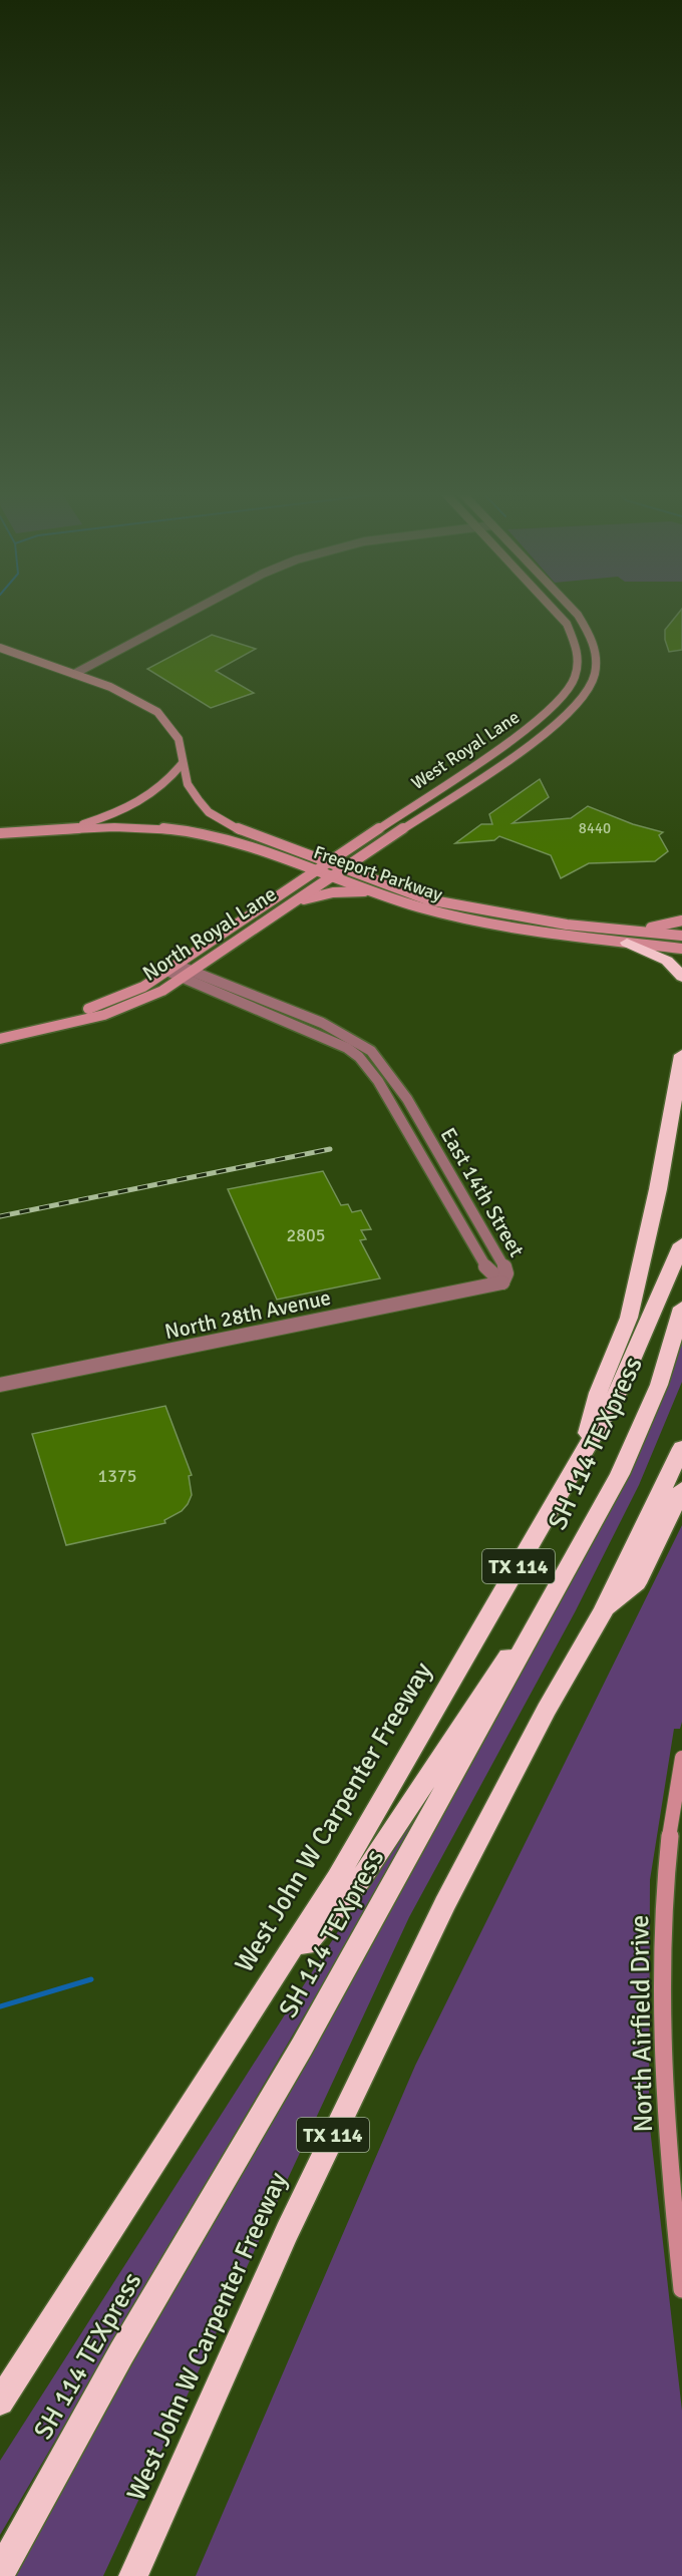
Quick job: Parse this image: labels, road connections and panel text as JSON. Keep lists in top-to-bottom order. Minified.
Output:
{"streets":{"highway":["SH 114 TEXpress","TX 114","West John W Carpenter Freeway"],"main road":["West Royal Lane","Freeport Parkway","North Royal Lane","North Airfield Drive"],"street":["East 14th Street","North 28th Avenue"]},"crossings":[["West Royal Lane","Freeport Parkway"],["West Royal Lane","North Royal Lane"],["West Royal Lane","East 14th Street"],["Freeport Parkway","North Royal Lane"],["North Royal Lane","East 14th Street"],["East 14th Street","North 28th Avenue"]],"house_numbers":["8440","2805","1375"]}
